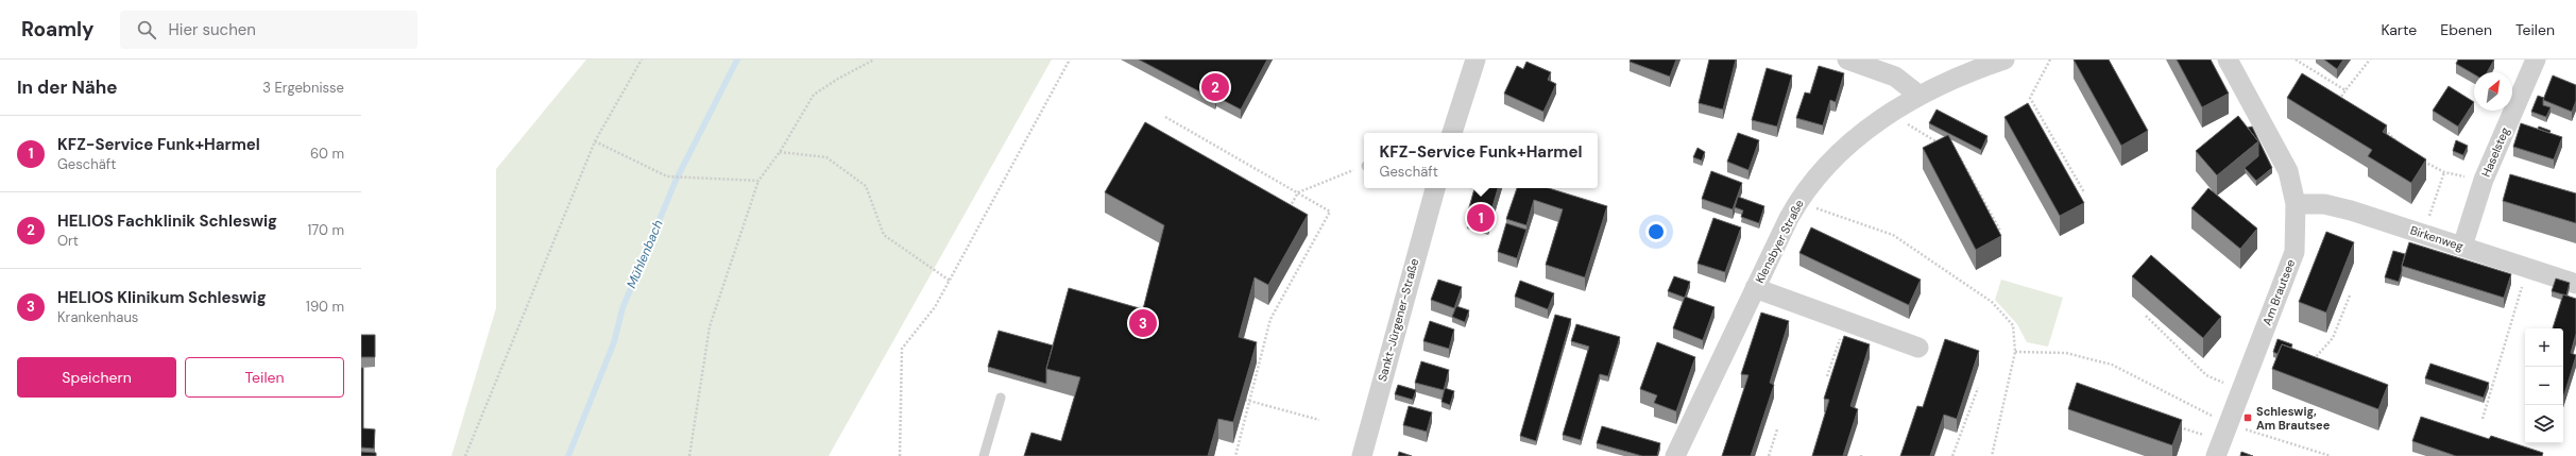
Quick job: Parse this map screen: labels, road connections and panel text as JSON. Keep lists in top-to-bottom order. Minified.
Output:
{"streets":{"street":["Haselsteg","Birkenweg","Klensbyer Straße","Am Brautsee","Sankt-Jürgener-Straße"]},"crossings":[["Haselsteg","Birkenweg"],["Birkenweg","Am Brautsee"]],"water":["Mühlenbach"],"places":{"transit":["Schleswig, Am Brautsee"]},"north":"top right","page":{"header":"Roamly","search":"Hier suchen","nav":["Karte","Ebenen","Teilen"],"heading":["In der Nähe","3 Ergebnisse"],"pins":["2","1","3"],"list":[{"mark":"1","name":"KFZ-Service Funk+Harmel","note":"Geschäft","value":"60 m"},{"mark":"2","name":"HELIOS Fachklinik Schleswig","note":"Ort","value":"170 m"},{"mark":"3","name":"HELIOS Klinikum Schleswig","note":"Krankenhaus","value":"190 m"}],"popup":["KFZ-Service Funk+Harmel","Geschäft"],"map_buttons":["+","−"],"buttons":["Speichern","Teilen"]}}
